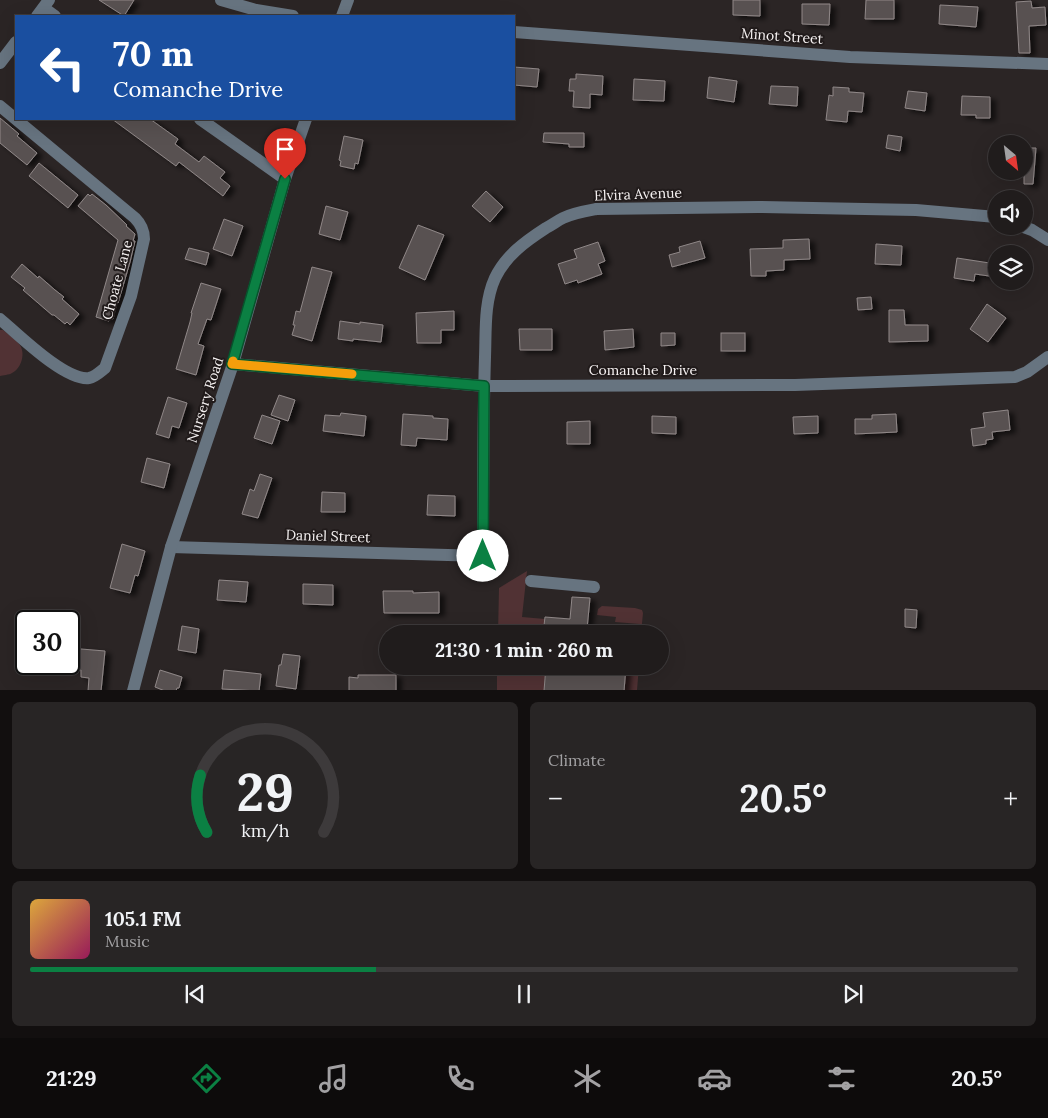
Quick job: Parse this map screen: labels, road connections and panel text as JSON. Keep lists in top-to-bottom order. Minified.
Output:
{"streets":{"street":["Minot Street","Elvira Avenue","Choate Lane","Comanche Drive","Nursery Road","Daniel Street"]},"crossings":[["Elvira Avenue","Comanche Drive"],["Elvira Avenue","Daniel Street"],["Comanche Drive","Nursery Road"],["Nursery Road","Daniel Street"]],"north":"bottom right","page":{"turn":["70 m","Comanche Drive"],"limit":"30","trip":"21:30 · 1 min · 260 m","tile":"Climate","heat":["−","20.5°","+"],"song":["105.1 FM","Music"],"tabs":["21:29","20.5°"],"gauge":["29","km/h"]}}
